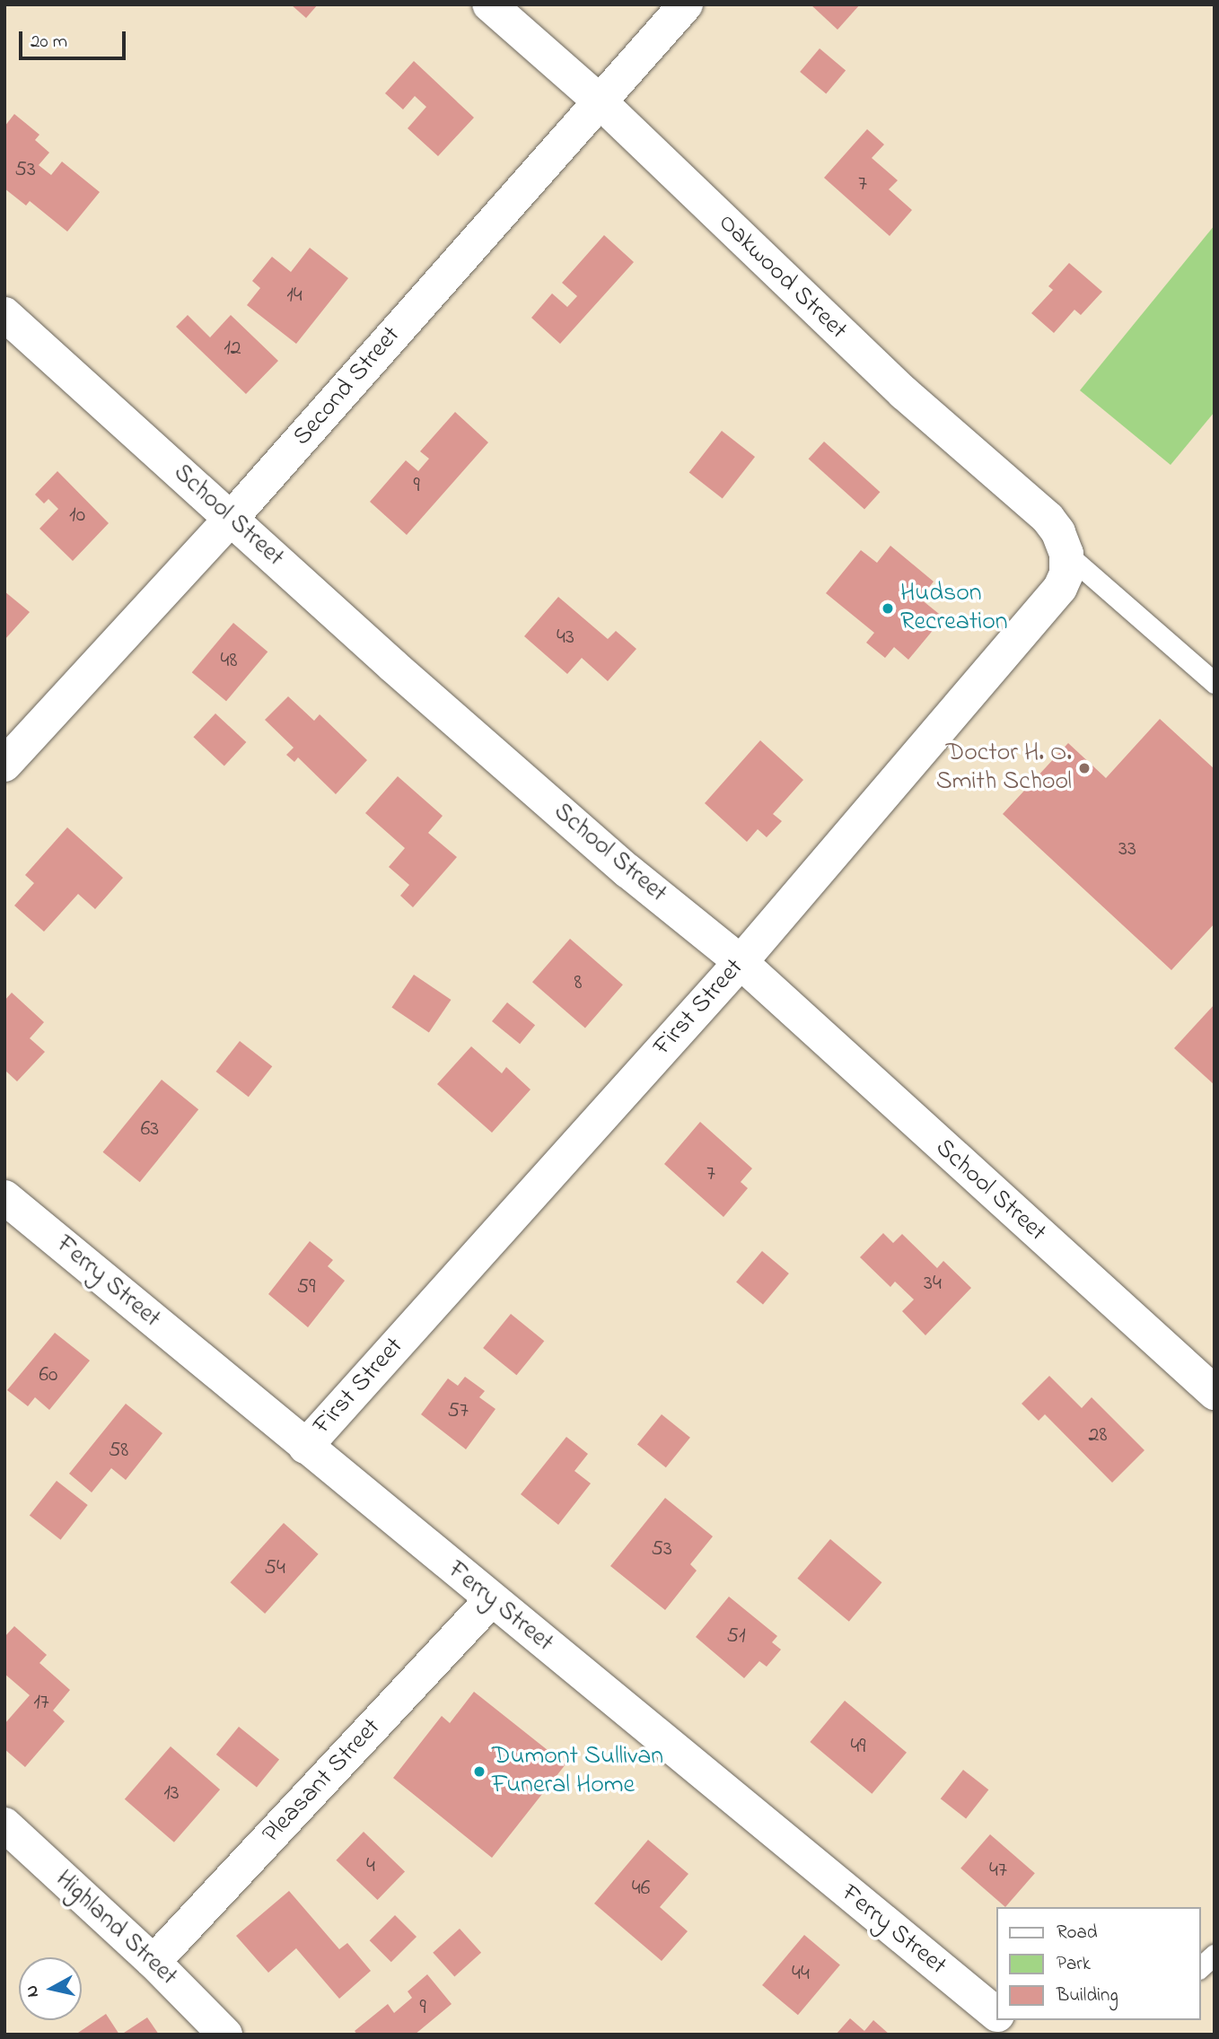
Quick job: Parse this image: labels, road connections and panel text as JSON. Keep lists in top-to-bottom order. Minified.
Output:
{"streets":{"street":["Oakwood Street","Second Street","School Street","First Street","Ferry Street","Pleasant Street","Highland Street"]},"crossings":[["Oakwood Street","Second Street"],["Oakwood Street","First Street"],["Second Street","School Street"],["School Street","First Street"],["First Street","Ferry Street"],["Ferry Street","Pleasant Street"],["Pleasant Street","Highland Street"]],"places":["Hudson Recreation","Doctor H. O. Smith School","Dumont Sullivan Funeral Home"],"house_numbers":["53","7","14","12","9","10","43","48","33","8","63","7","34","59","60","57","28","58","53","54","51","17","49","13","4","47","46","44","9"],"legend":["Road","Park","Building"],"scale_bar":"20 m","north":"left"}
